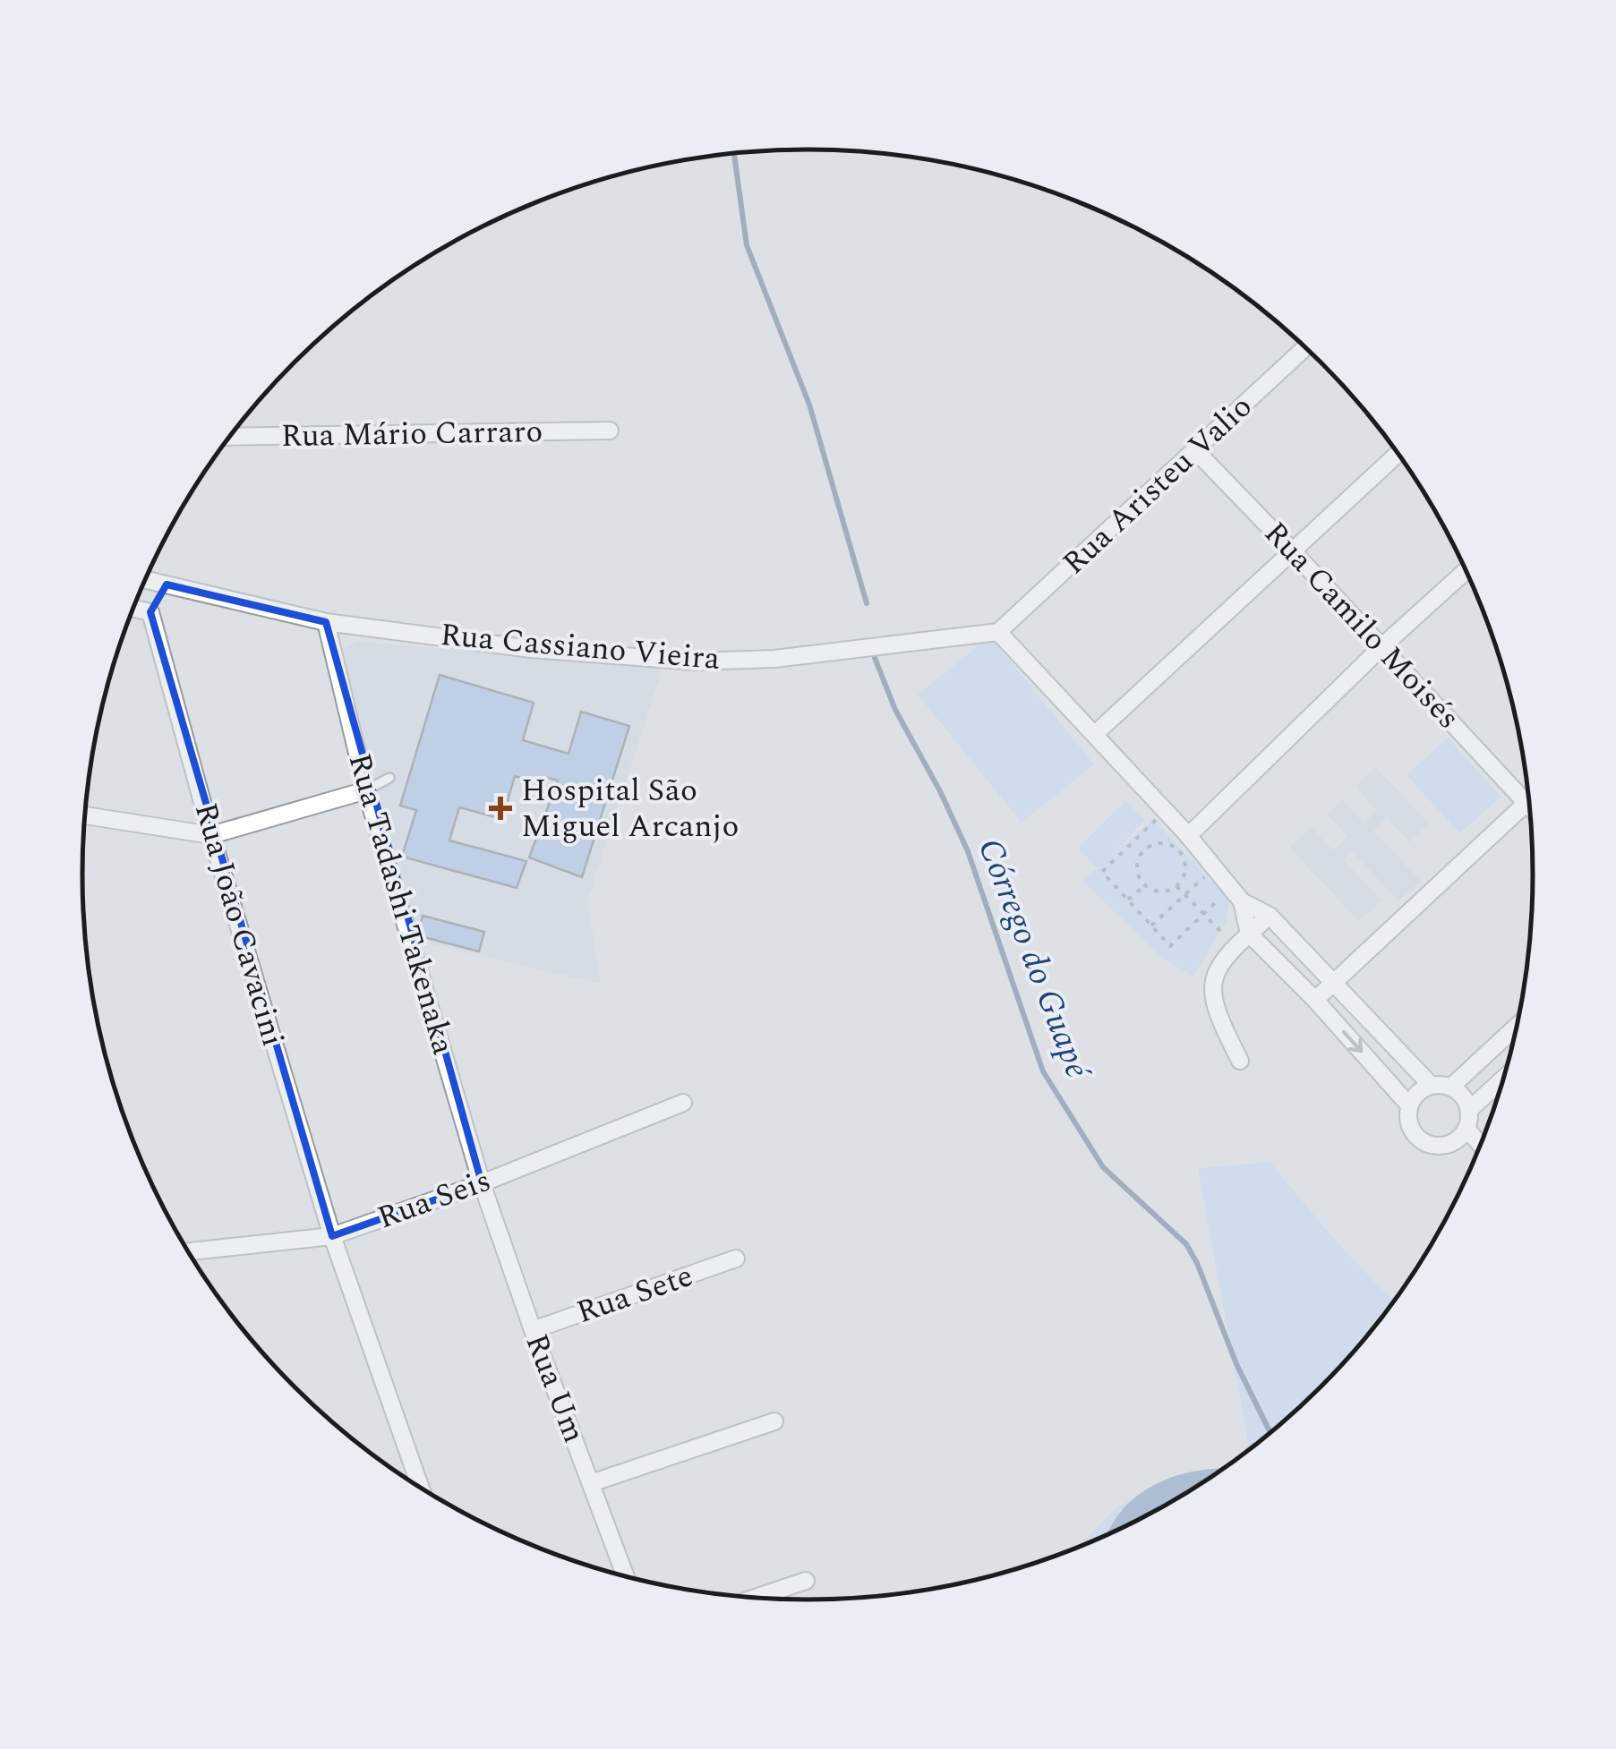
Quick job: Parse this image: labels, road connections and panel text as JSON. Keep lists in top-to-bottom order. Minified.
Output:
{"streets":{"street":["Rua Mário Carraro","Rua Aristeu Valio","Rua Camilo Moisés","Rua Cassiano Vieira","Rua Tadashi Takenaka","Rua João Cavacini","Rua Seis","Rua Sete","Rua Um"]},"crossings":[["Rua Aristeu Valio","Rua Camilo Moisés"],["Rua Aristeu Valio","Rua Cassiano Vieira"],["Rua Cassiano Vieira","Rua Tadashi Takenaka"],["Rua Tadashi Takenaka","Rua Seis"],["Rua Tadashi Takenaka","Rua Um"],["Rua João Cavacini","Rua Seis"],["Rua Seis","Rua Um"],["Rua Sete","Rua Um"]],"water":["Córrego do Guapé"],"places":{"health":["Hospital São Miguel Arcanjo"]}}
